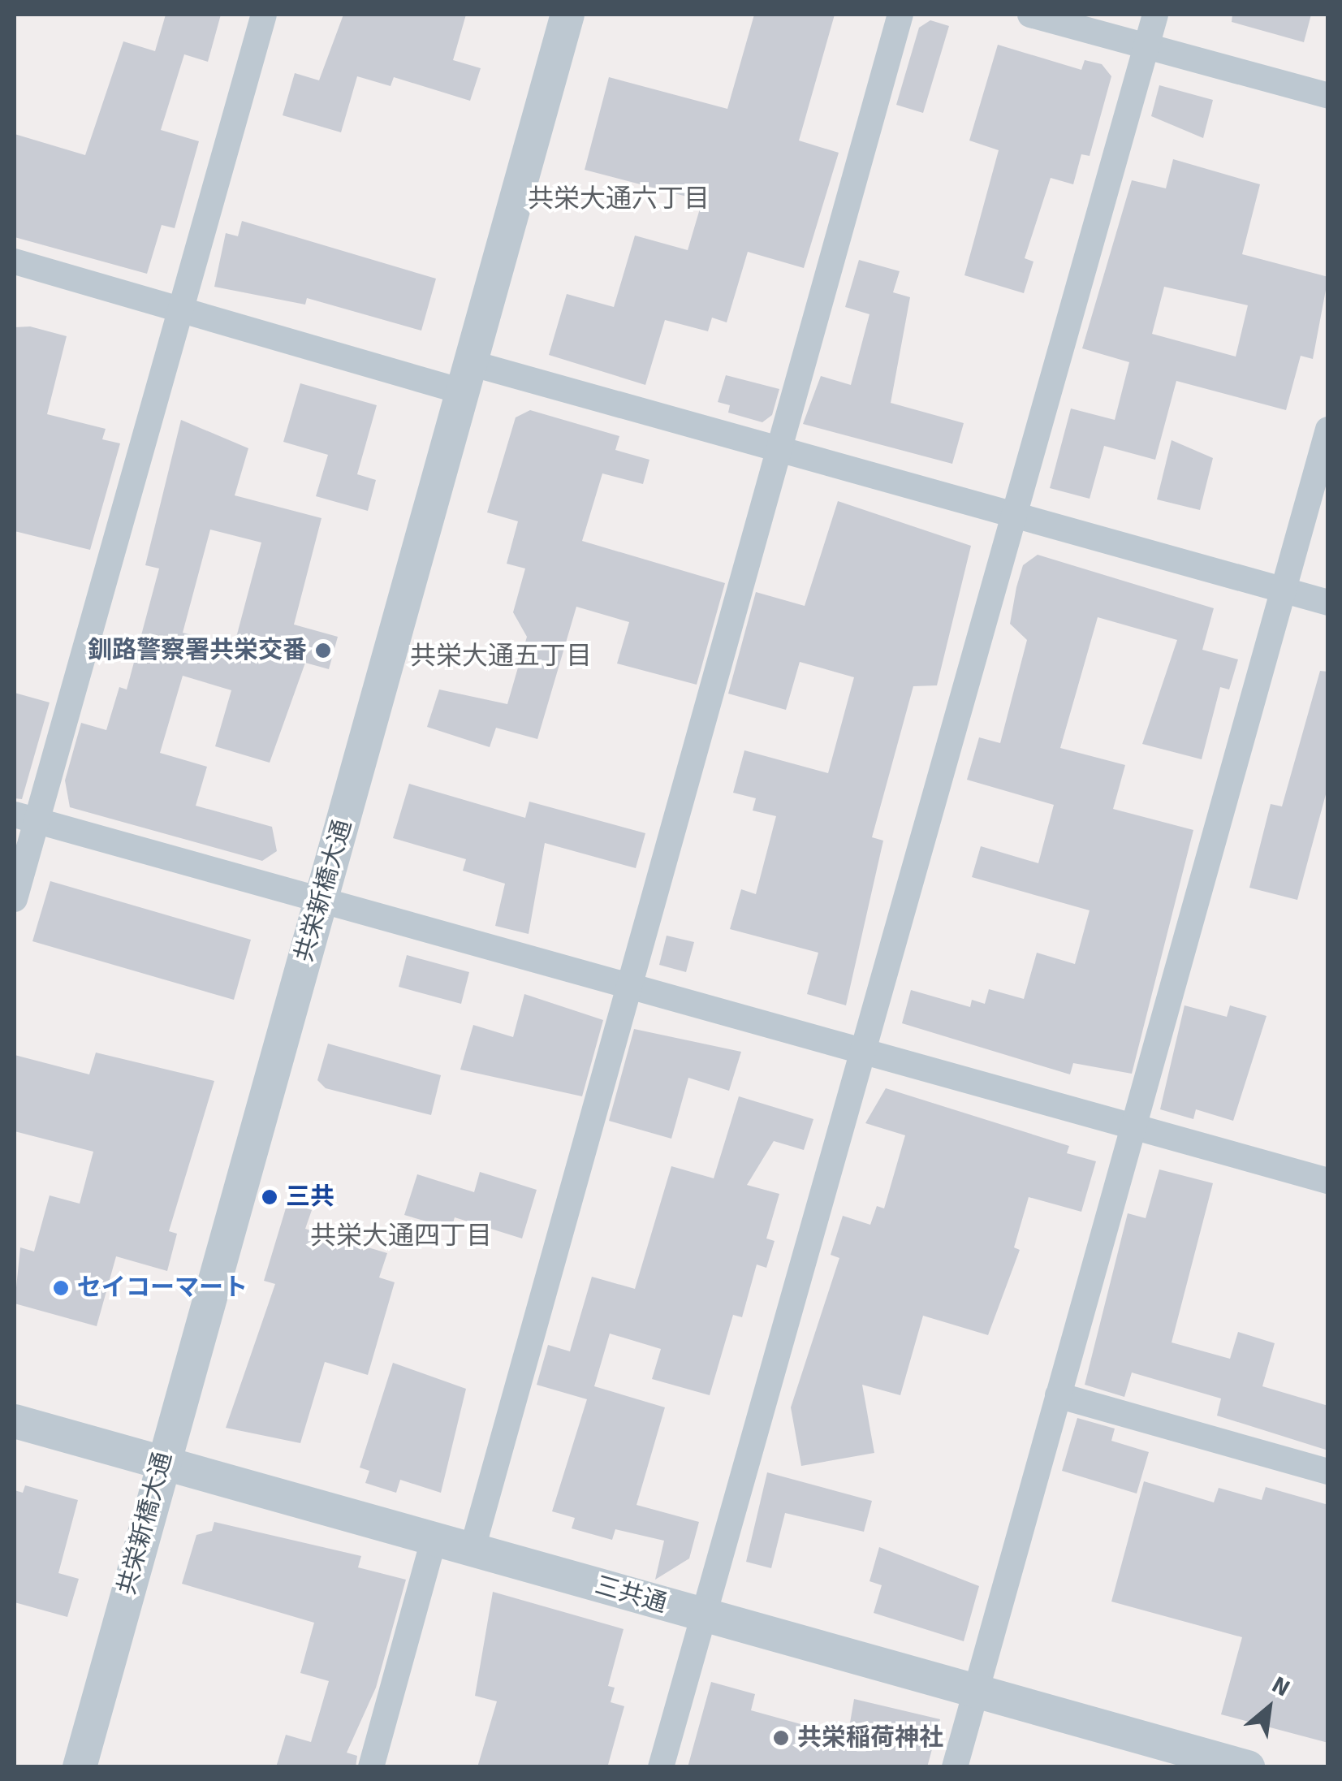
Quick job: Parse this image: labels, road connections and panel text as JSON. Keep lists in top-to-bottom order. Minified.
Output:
{"streets":{"street":["共栄新橋大通","三共通"]},"crossings":[["共栄新橋大通","三共通"]],"districts":["共栄大通六丁目","共栄大通五丁目","共栄大通四丁目"],"places":["釧路警察署共栄交番","三共","セイコーマート","共栄稲荷神社"],"north":"top right"}
